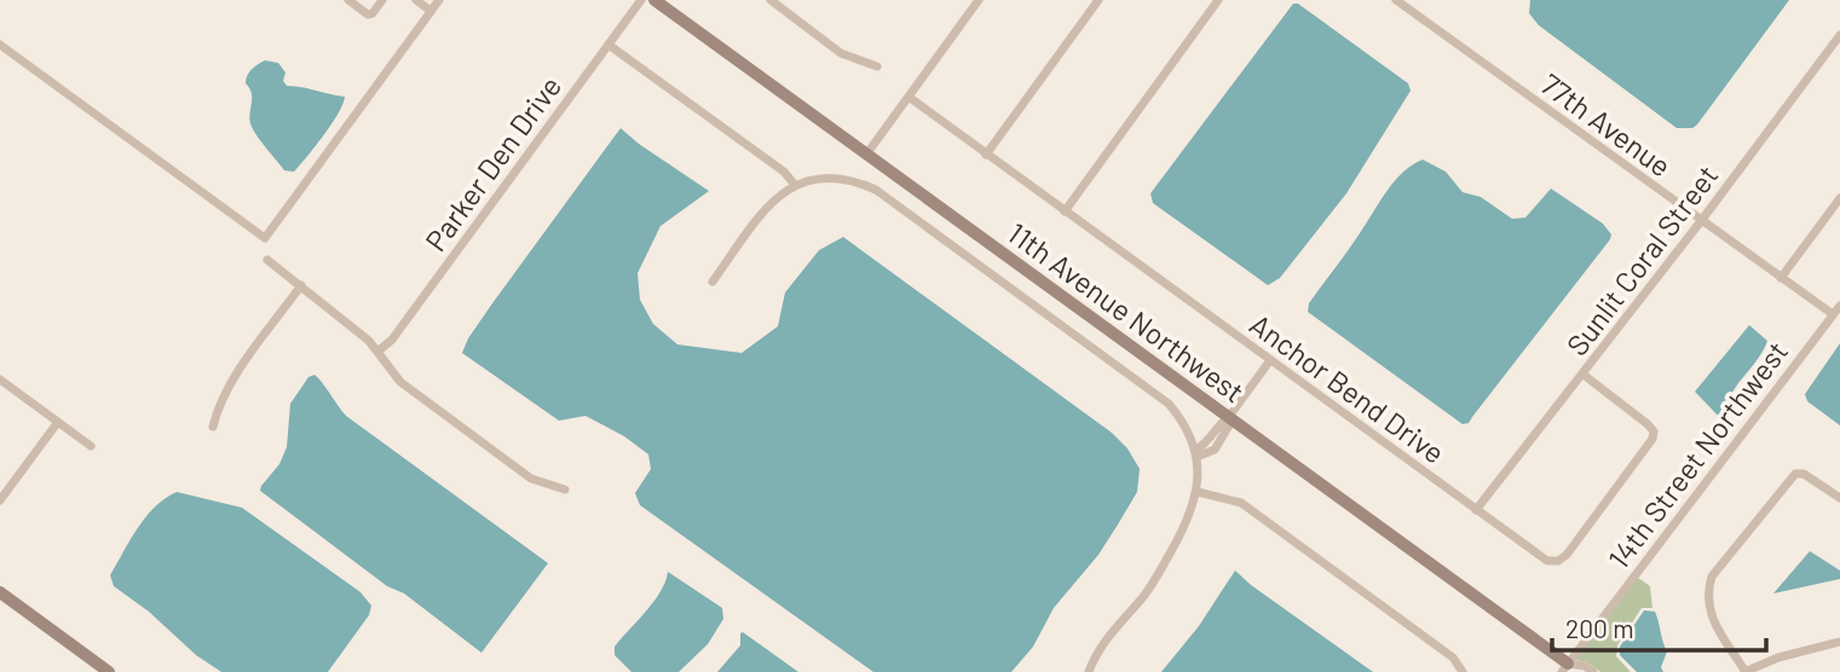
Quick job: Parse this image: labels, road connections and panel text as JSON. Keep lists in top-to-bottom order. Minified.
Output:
{"streets":{"street":["77th Avenue","Parker Den Drive","Sunlit Coral Street","11th Avenue Northwest","Anchor Bend Drive","14th Street Northwest"]},"crossings":[["77th Avenue","Sunlit Coral Street"],["77th Avenue","14th Street Northwest"],["Sunlit Coral Street","Anchor Bend Drive"],["11th Avenue Northwest","14th Street Northwest"]],"scale_bar":"200 m"}
